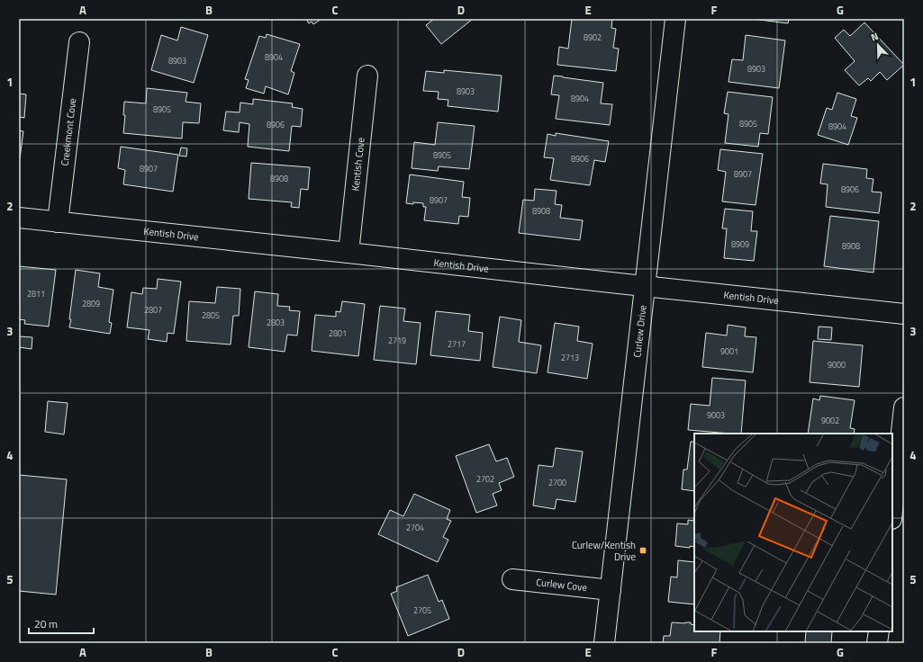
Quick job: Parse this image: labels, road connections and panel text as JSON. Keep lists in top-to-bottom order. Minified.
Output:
{"streets":{"street":["Creekmont Cove","Kentish Cove","Kentish Drive","Curlew Drive","Curlew Cove"]},"crossings":[["Creekmont Cove","Kentish Drive"],["Kentish Cove","Kentish Drive"],["Kentish Drive","Curlew Drive"],["Curlew Drive","Curlew Cove"]],"places":{"transit":["Curlew/Kentish Drive"]},"house_numbers":["8902","8904","8903","8903","8903","8904","8905","8905","8906","8904","8905","8906","8907","8907","8908","8906","8907","8908","8909","8908","2811","2809","2807","2805","2803","2801","2719","2717","9001","2713","9000","9003","9002","2702","2700","2704","2705"],"scale_bar":"20 m","north":"top left","grid":{"columns":["A","B","C","D","E","F","G"],"rows":["1","2","3","4","5"]}}
